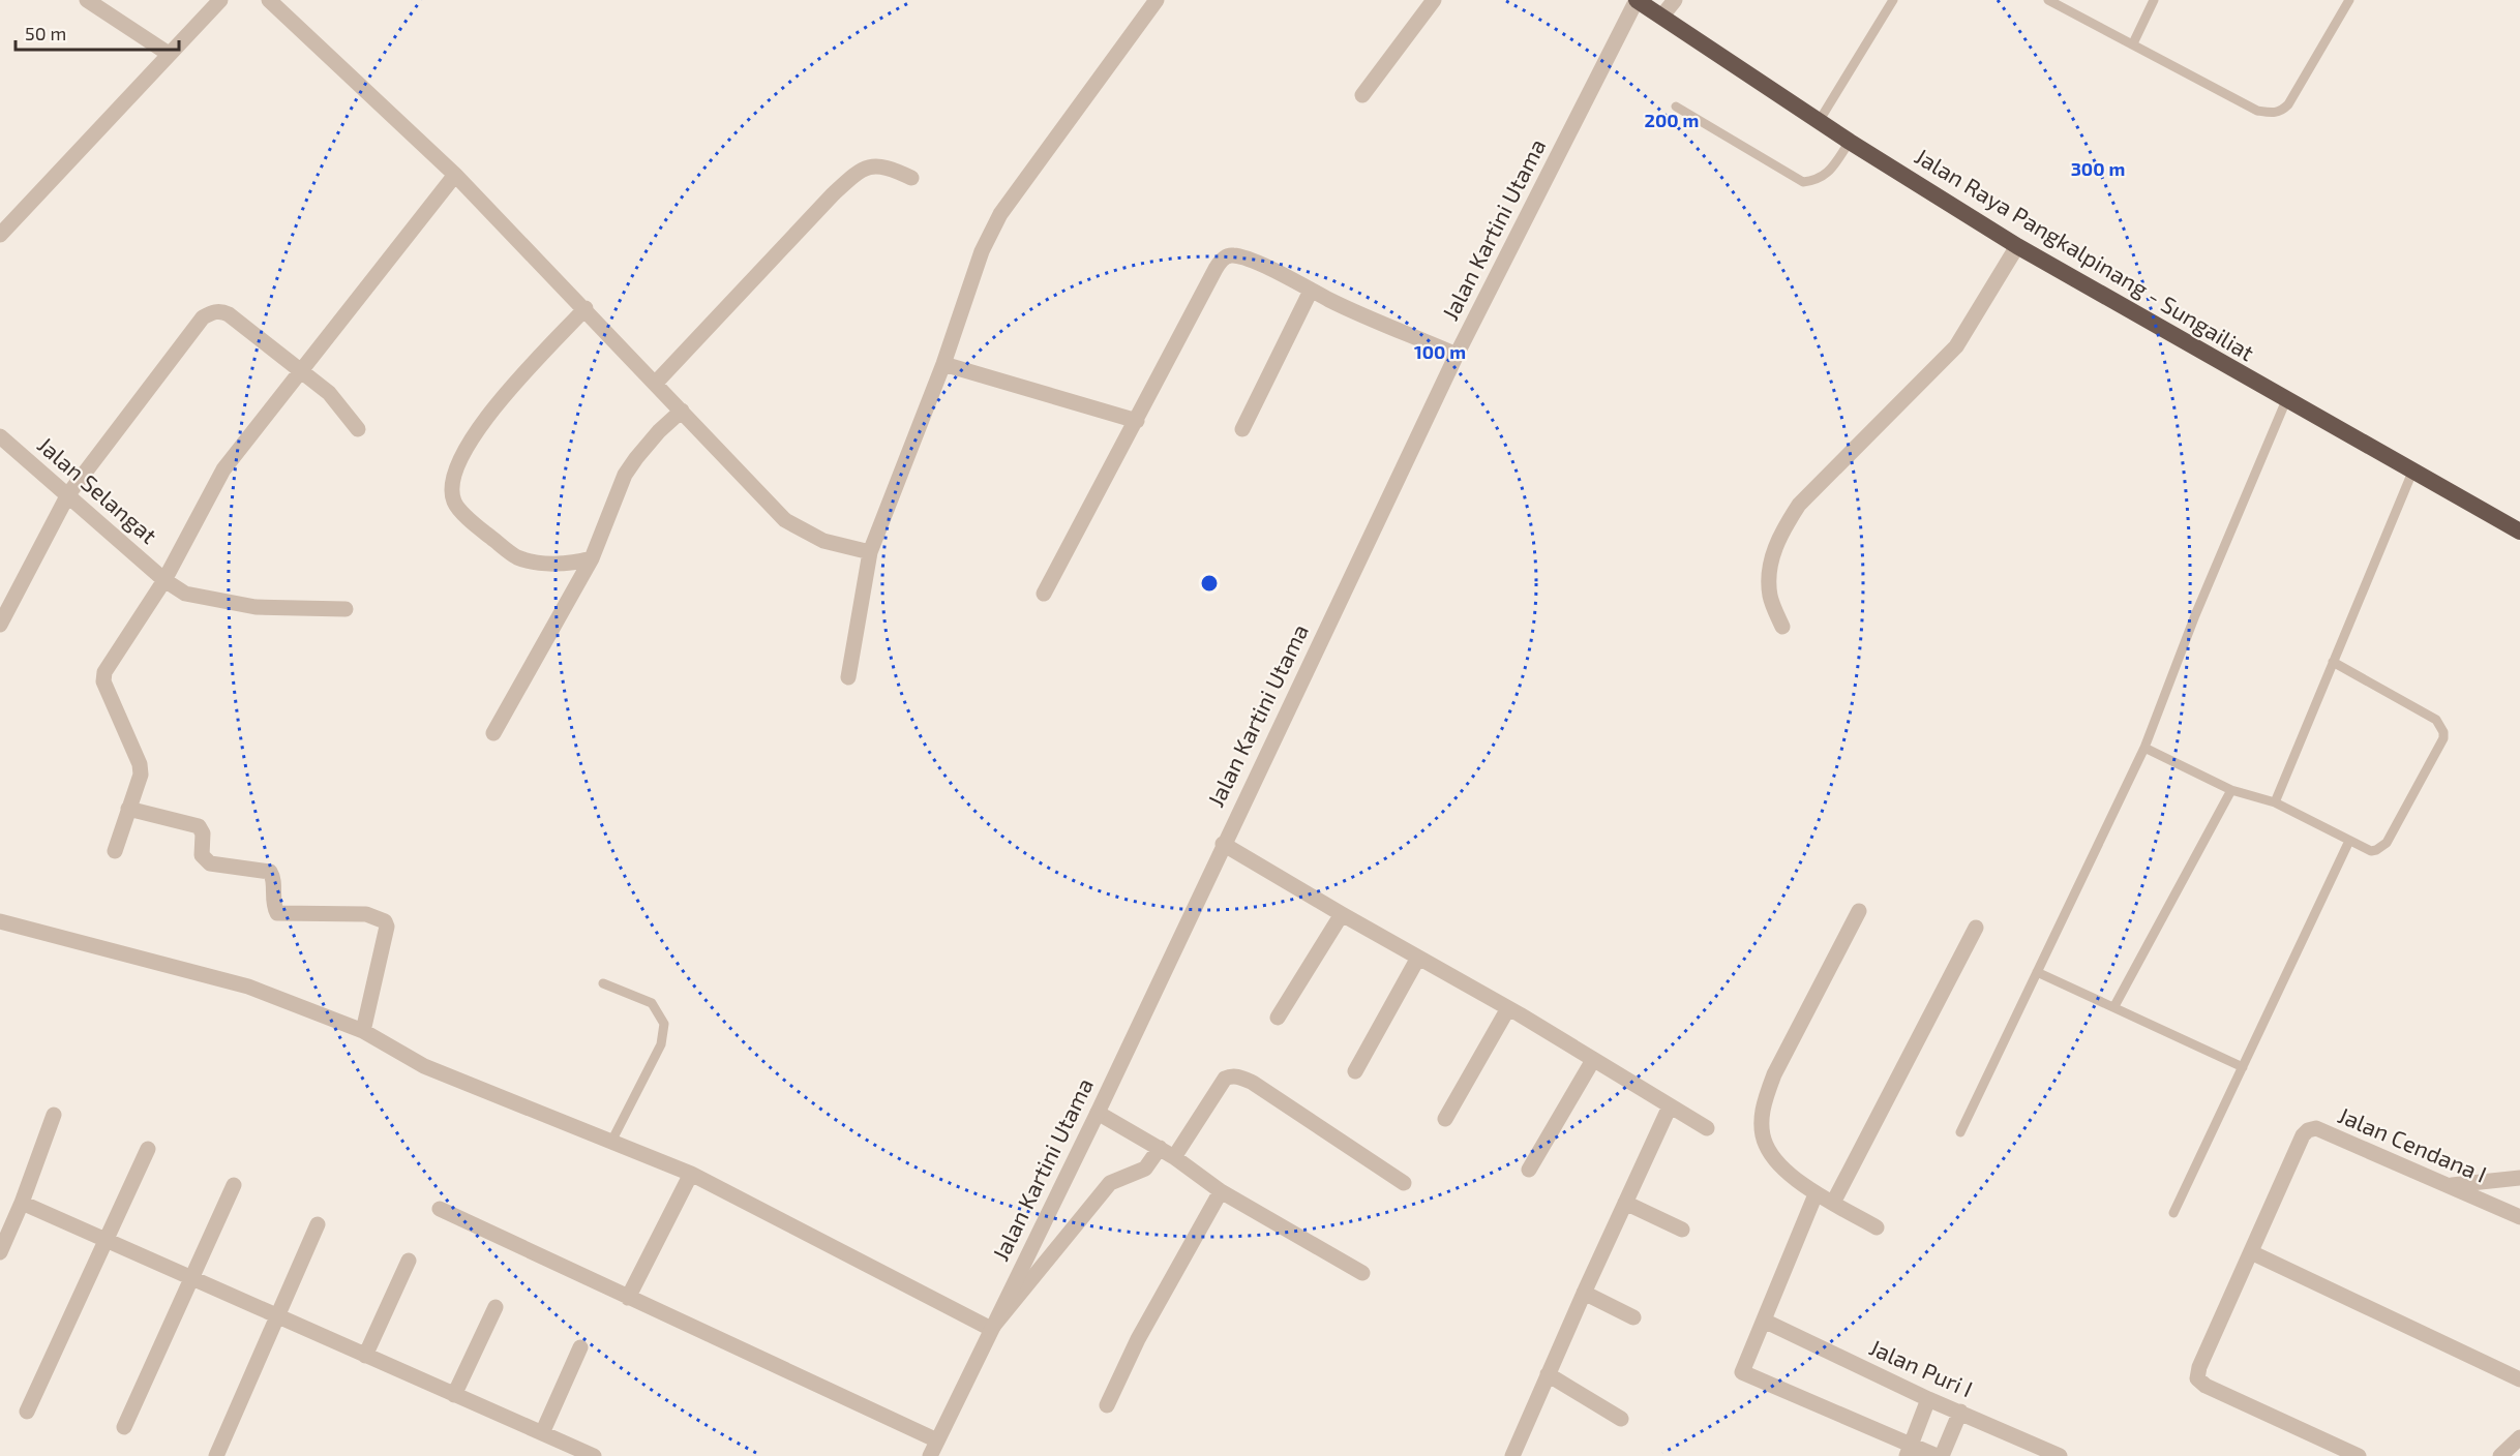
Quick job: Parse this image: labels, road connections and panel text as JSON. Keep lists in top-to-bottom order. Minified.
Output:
{"streets":{"highway":["Jalan Raya Pangkalpinang - Sungailiat"],"street":["Jalan Kartini Utama","Jalan Selangat","Jalan Cendana I","Jalan Puri I"]},"crossings":[["Jalan Kartini Utama","Jalan Raya Pangkalpinang - Sungailiat"]],"scale_bar":"50 m","rings":["200 m","300 m","100 m"]}
